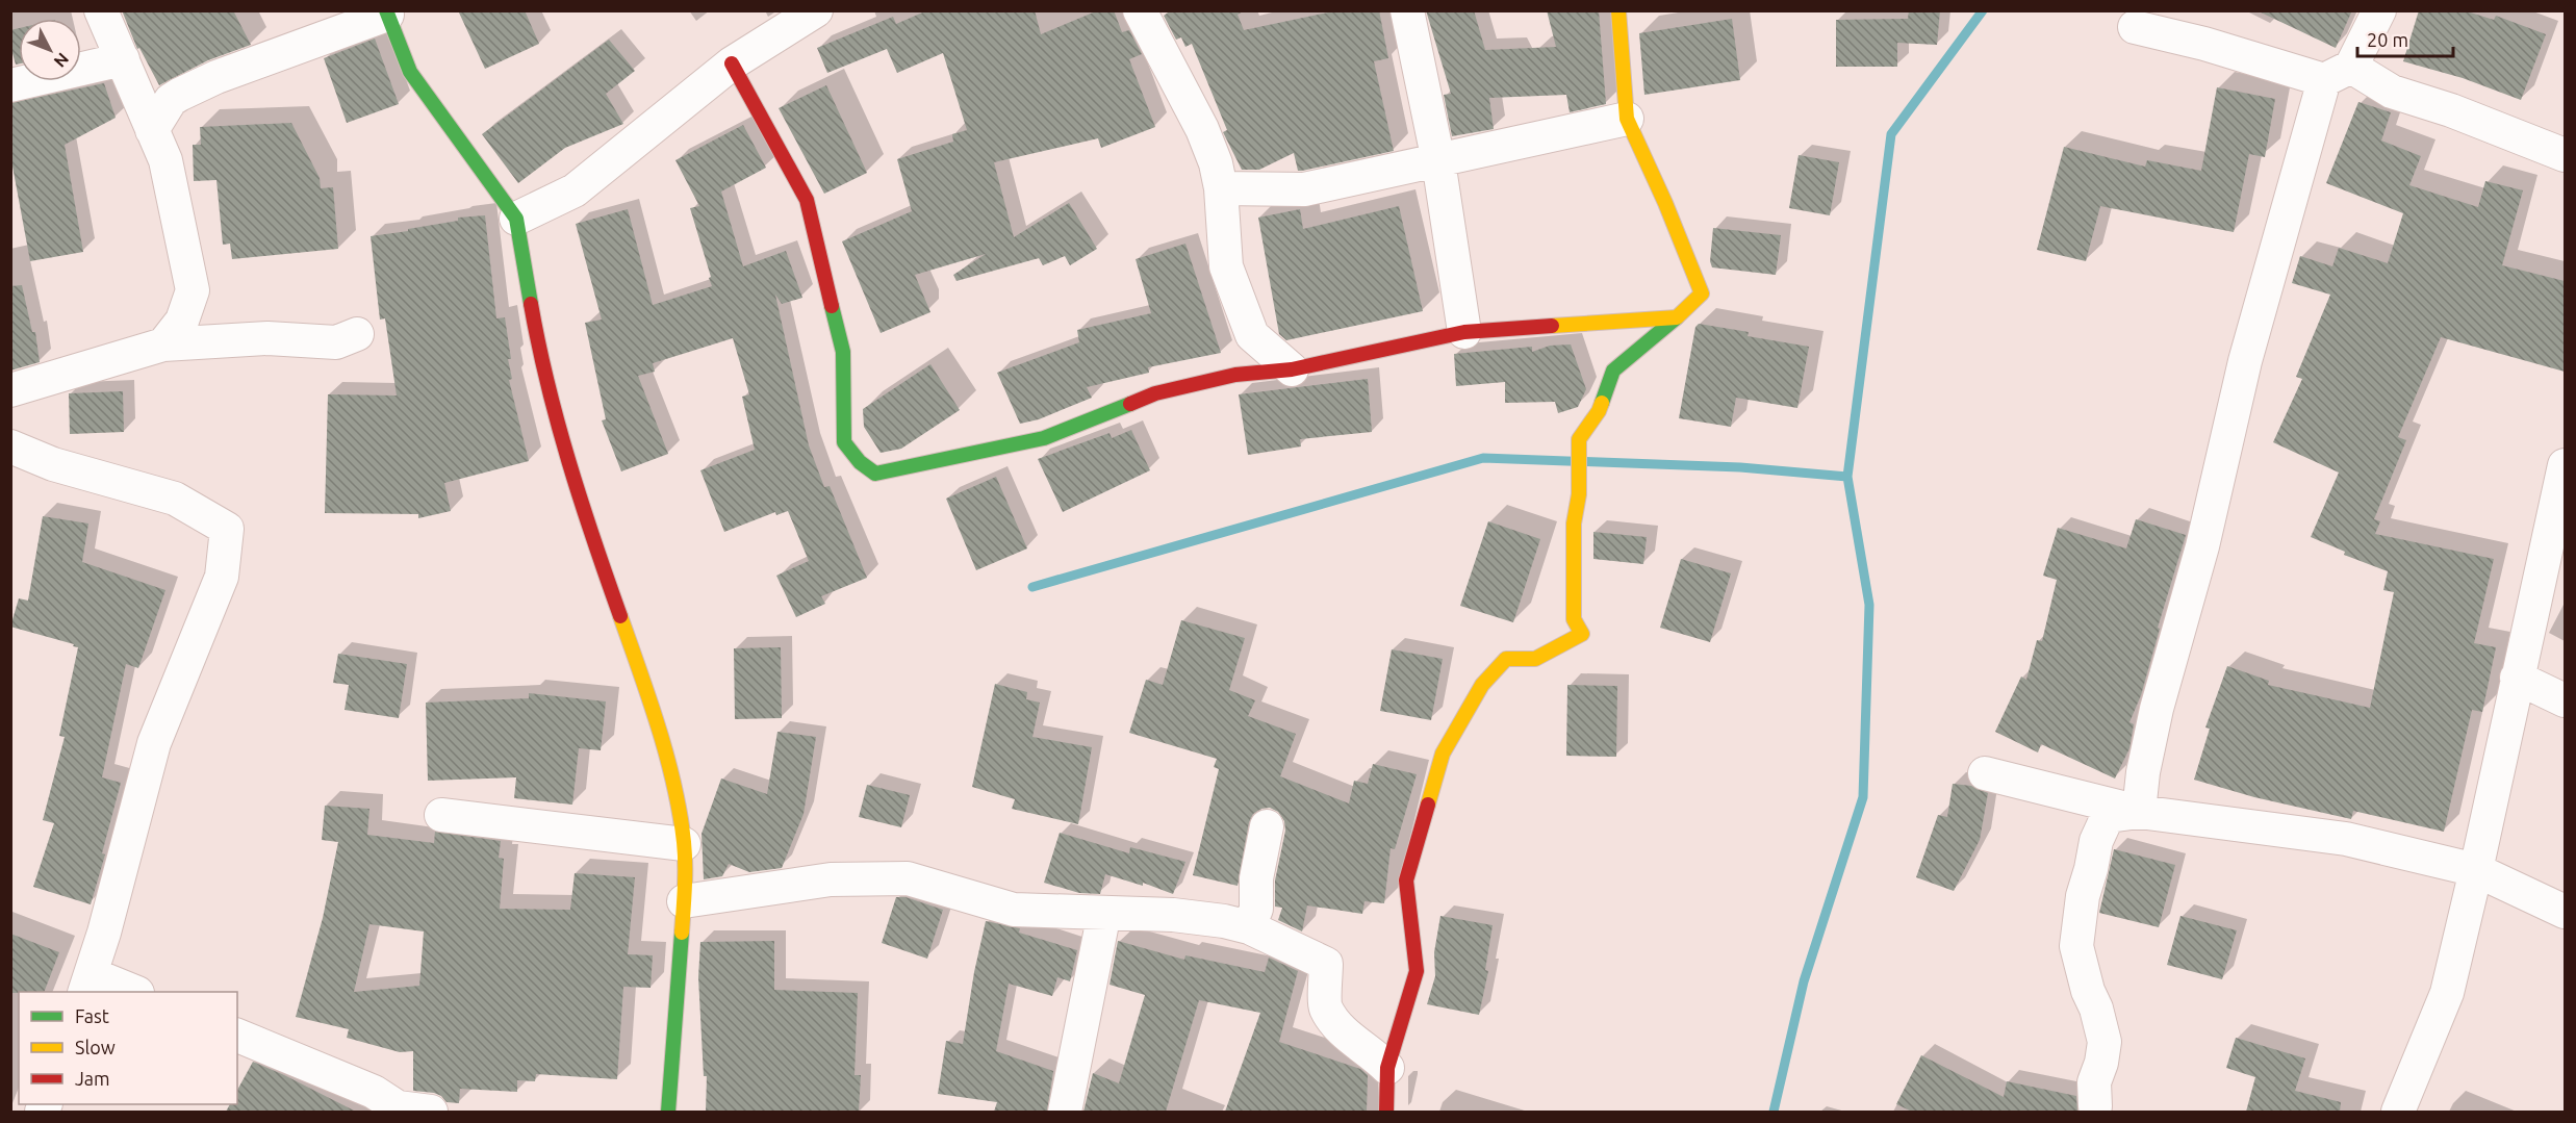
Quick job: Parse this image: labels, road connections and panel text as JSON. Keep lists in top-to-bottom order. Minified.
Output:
{"legend":["Fast","Slow","Jam"],"scale_bar":"20 m","north":"bottom right"}
